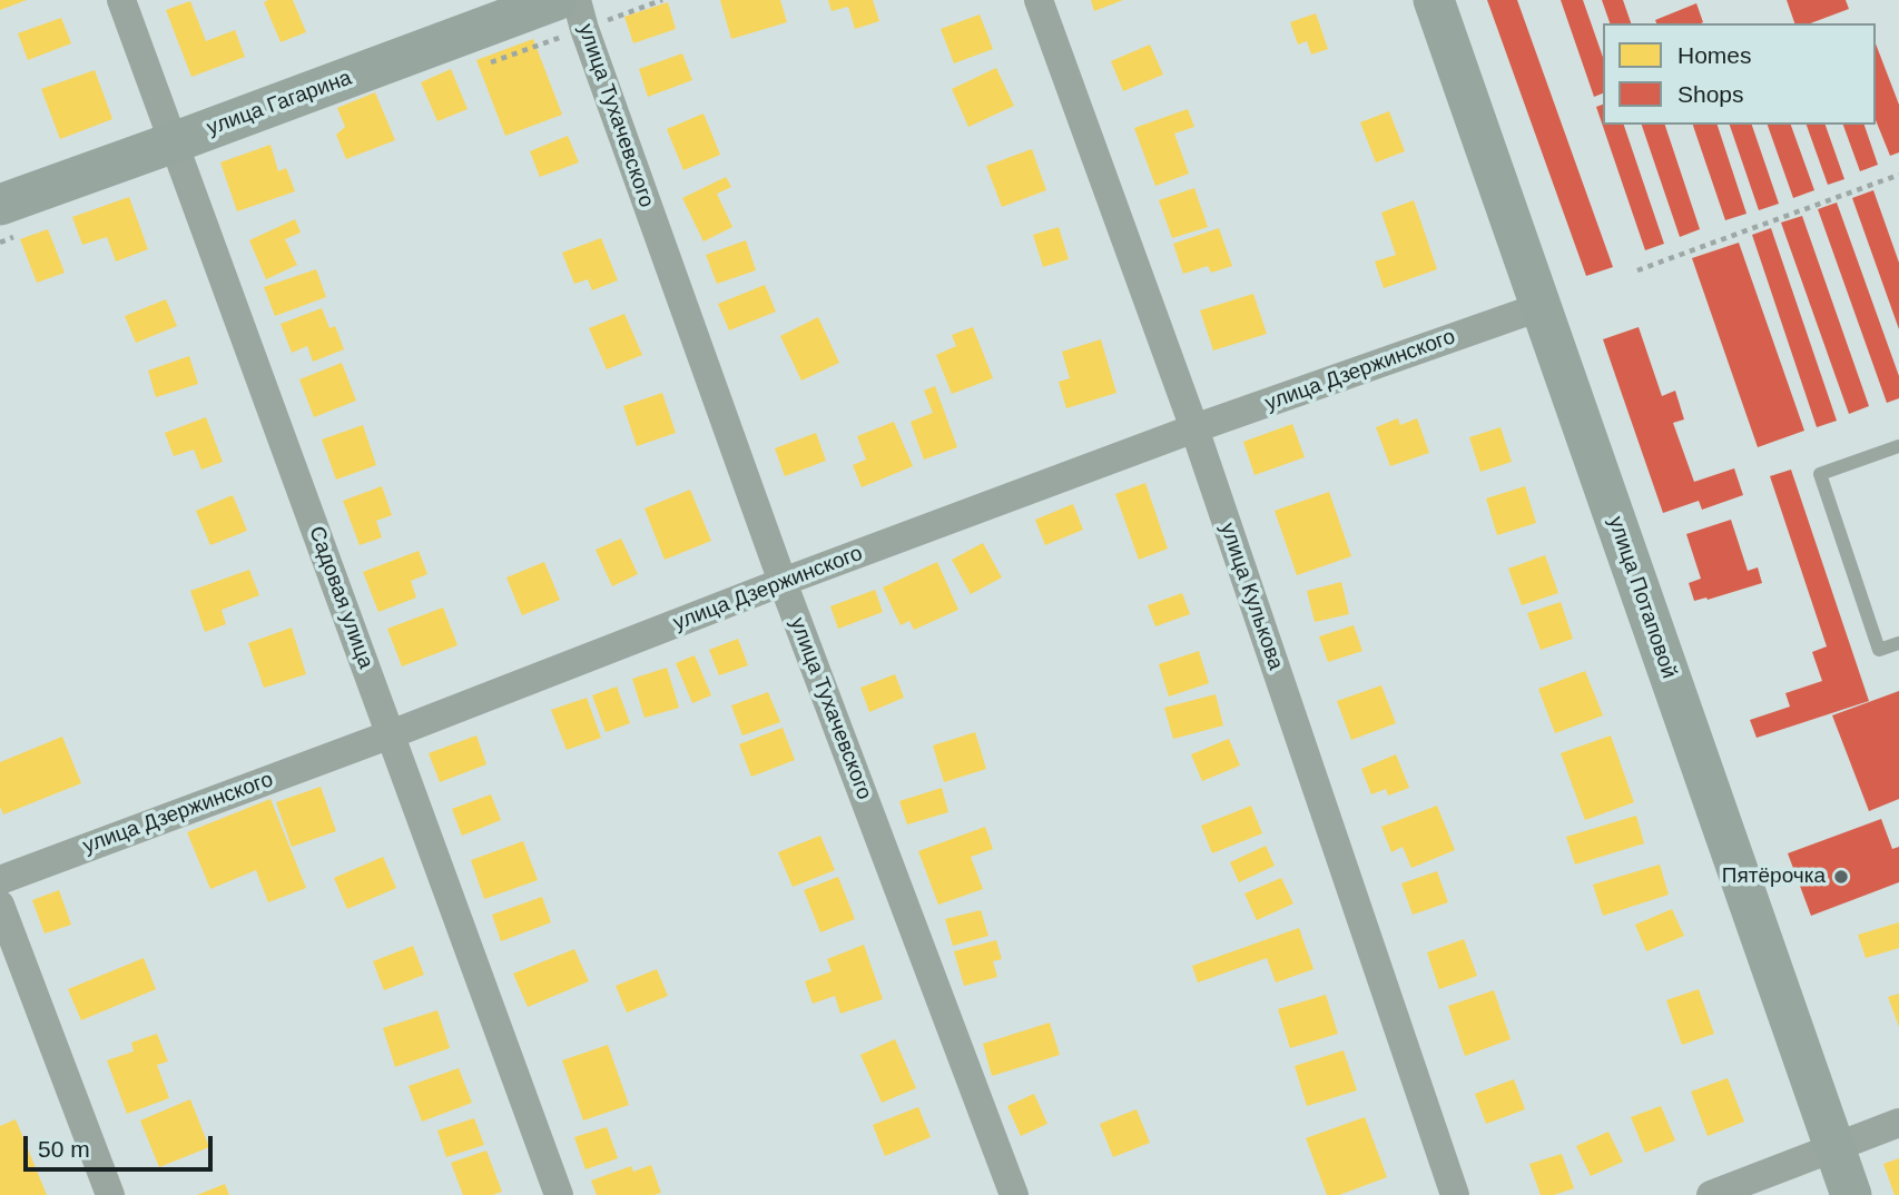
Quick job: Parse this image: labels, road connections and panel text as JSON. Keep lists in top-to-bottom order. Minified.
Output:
{"streets":{"main road":["улица Гагарина","улица Потаповой"],"street":["улица Тухачевского","улица Дзержинского","улица Кулькова","Садовая улица"]},"crossings":[["улица Гагарина","Садовая улица"],["улица Тухачевского","улица Дзержинского"],["улица Дзержинского","улица Кулькова"],["улица Дзержинского","Садовая улица"],["улица Дзержинского","улица Потаповой"]],"places":["Пятёрочка"],"legend":["Homes","Shops"],"scale_bar":"50 m"}
